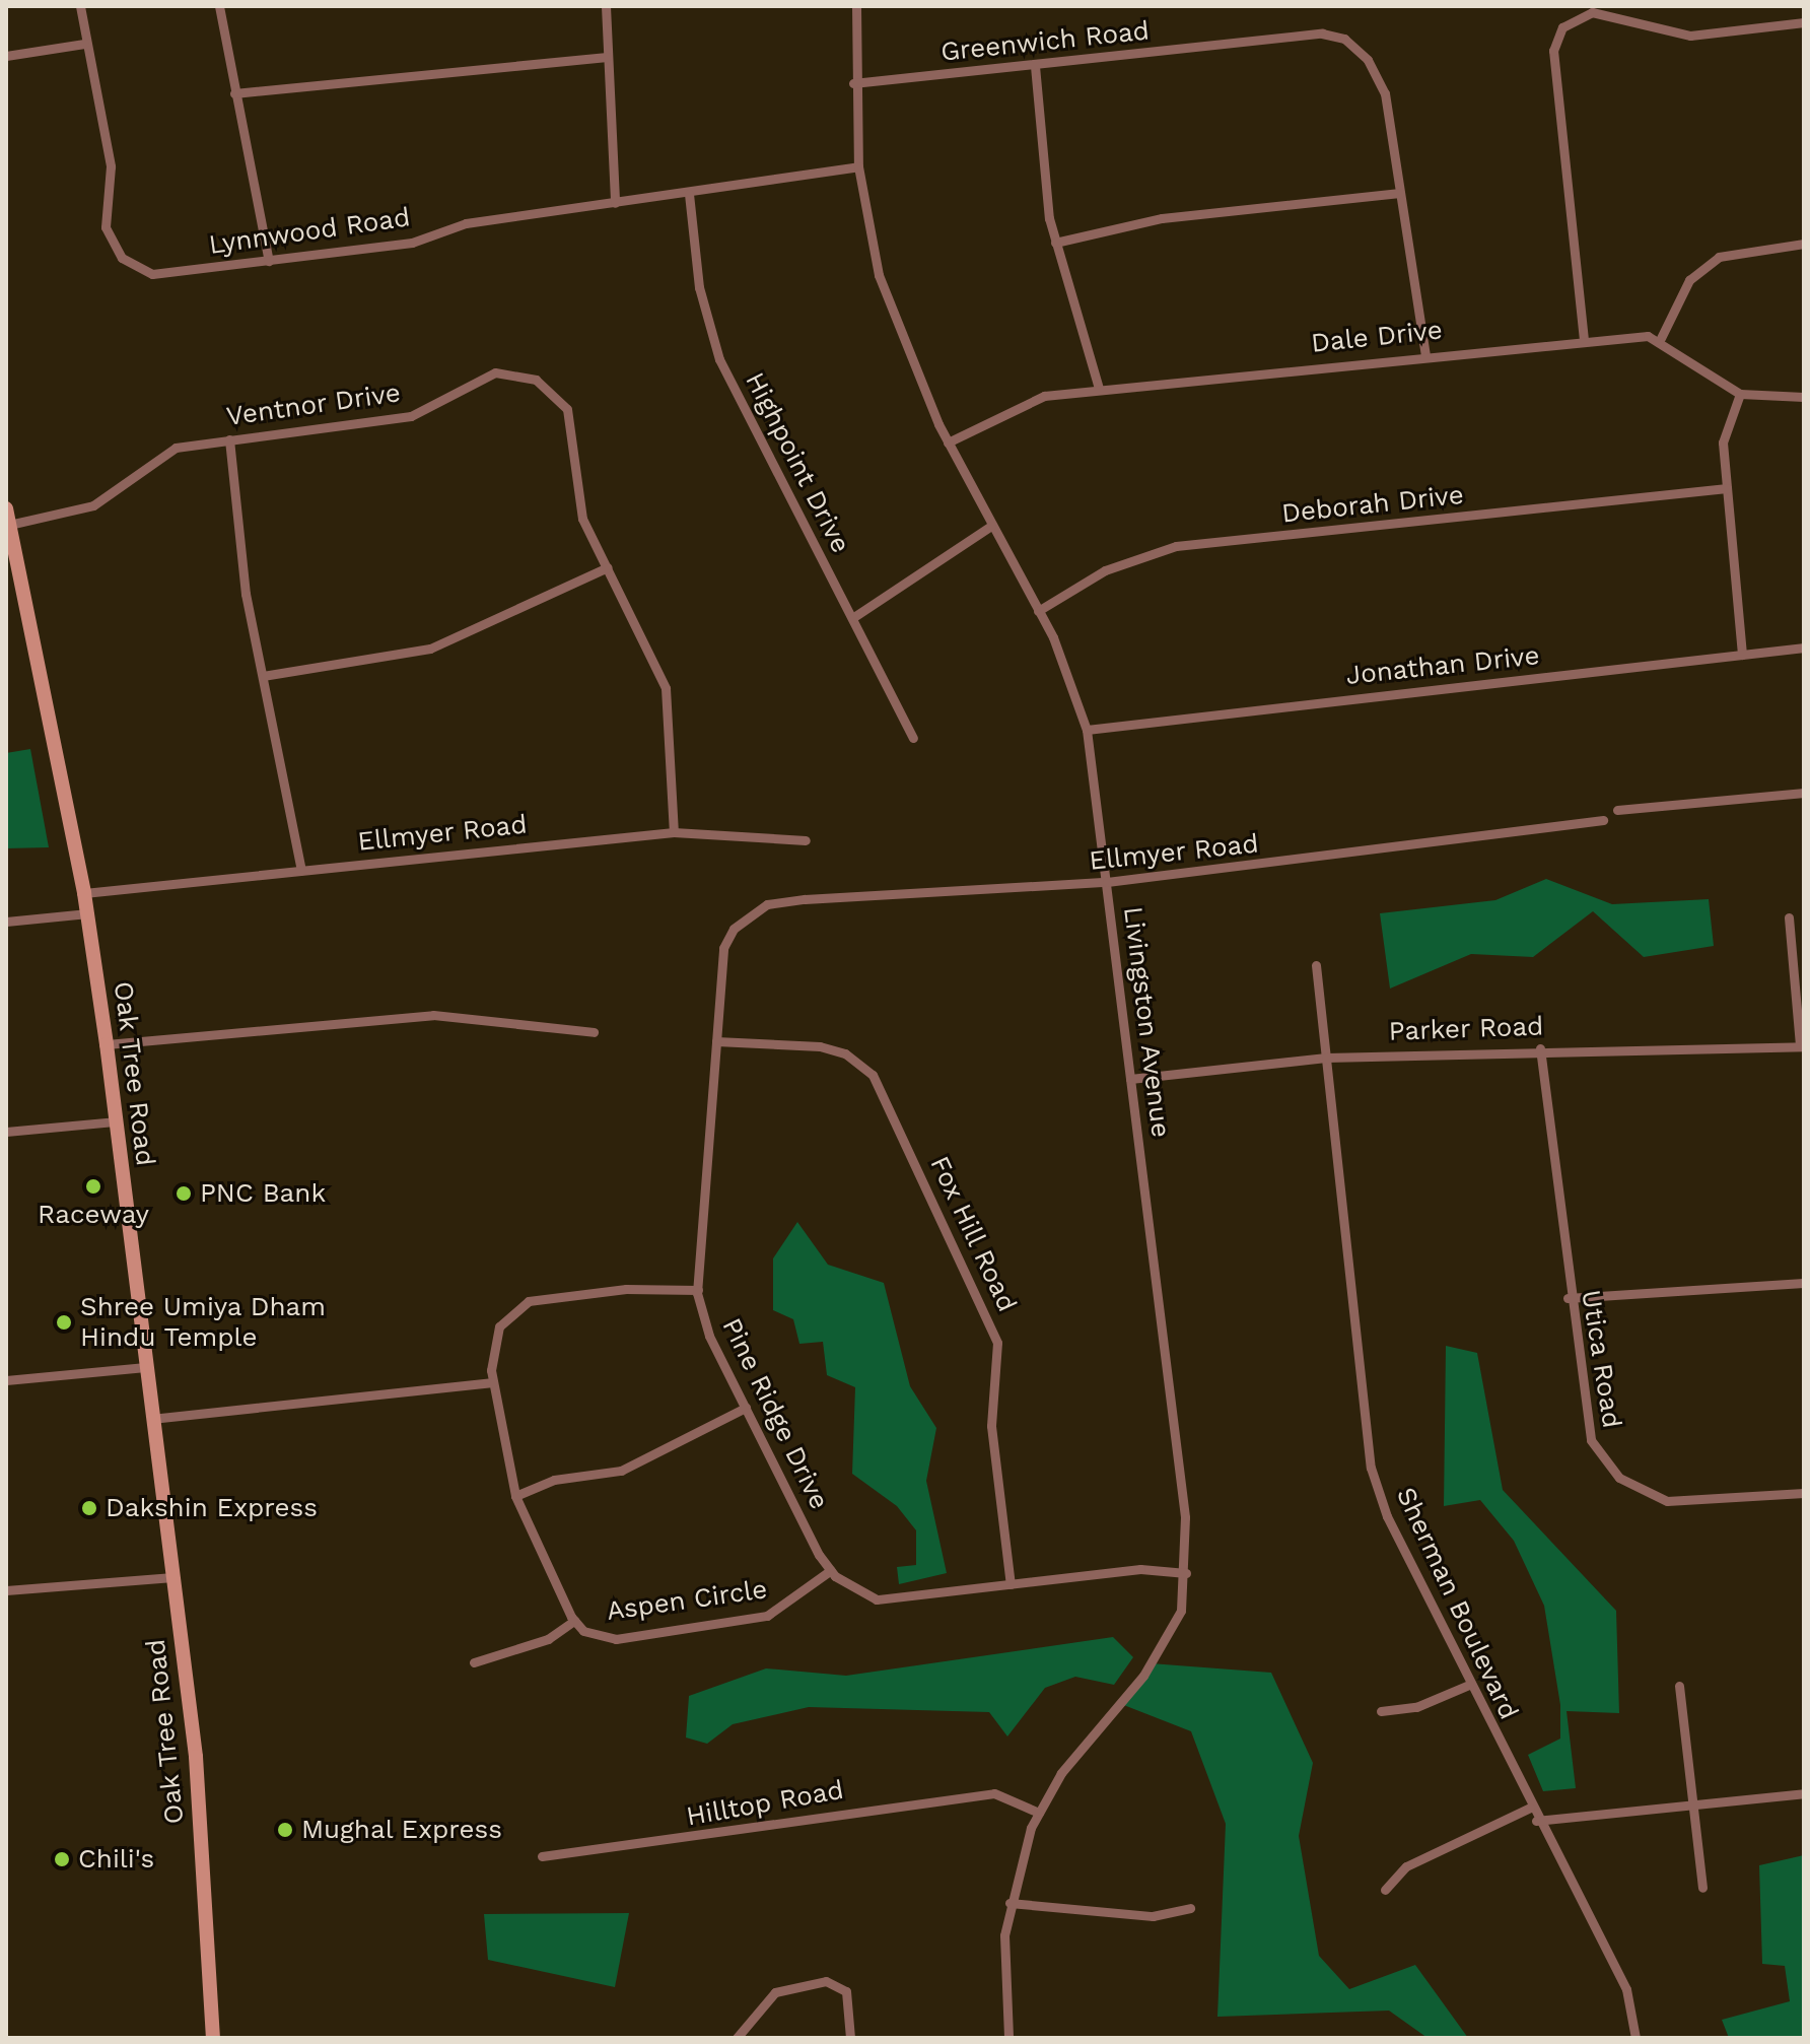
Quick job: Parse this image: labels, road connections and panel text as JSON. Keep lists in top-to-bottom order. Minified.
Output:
{"streets":{"main road":["Oak Tree Road"],"street":["Greenwich Road","Lynnwood Road","Dale Drive","Ventnor Drive","Highpoint Drive","Deborah Drive","Jonathan Drive","Ellmyer Road","Livingston Avenue","Parker Road","Fox Hill Road","Utica Road","Pine Ridge Drive","Aspen Circle","Sherman Boulevard","Hilltop Road"]},"crossings":[["Greenwich Road","Dale Drive"],["Greenwich Road","Livingston Avenue"],["Lynnwood Road","Highpoint Drive"],["Lynnwood Road","Livingston Avenue"],["Dale Drive","Livingston Avenue"],["Ventnor Drive","Ellmyer Road"],["Ventnor Drive","Oak Tree Road"],["Deborah Drive","Livingston Avenue"],["Jonathan Drive","Livingston Avenue"],["Ellmyer Road","Livingston Avenue"],["Ellmyer Road","Oak Tree Road"],["Ellmyer Road","Pine Ridge Drive"],["Livingston Avenue","Parker Road"],["Livingston Avenue","Pine Ridge Drive"],["Livingston Avenue","Hilltop Road"],["Parker Road","Utica Road"],["Parker Road","Sherman Boulevard"],["Fox Hill Road","Pine Ridge Drive"],["Pine Ridge Drive","Aspen Circle"]],"places":["Raceway","PNC Bank","Shree Umiya Dham Hindu Temple","Dakshin Express","Mughal Express","Chili's"]}
